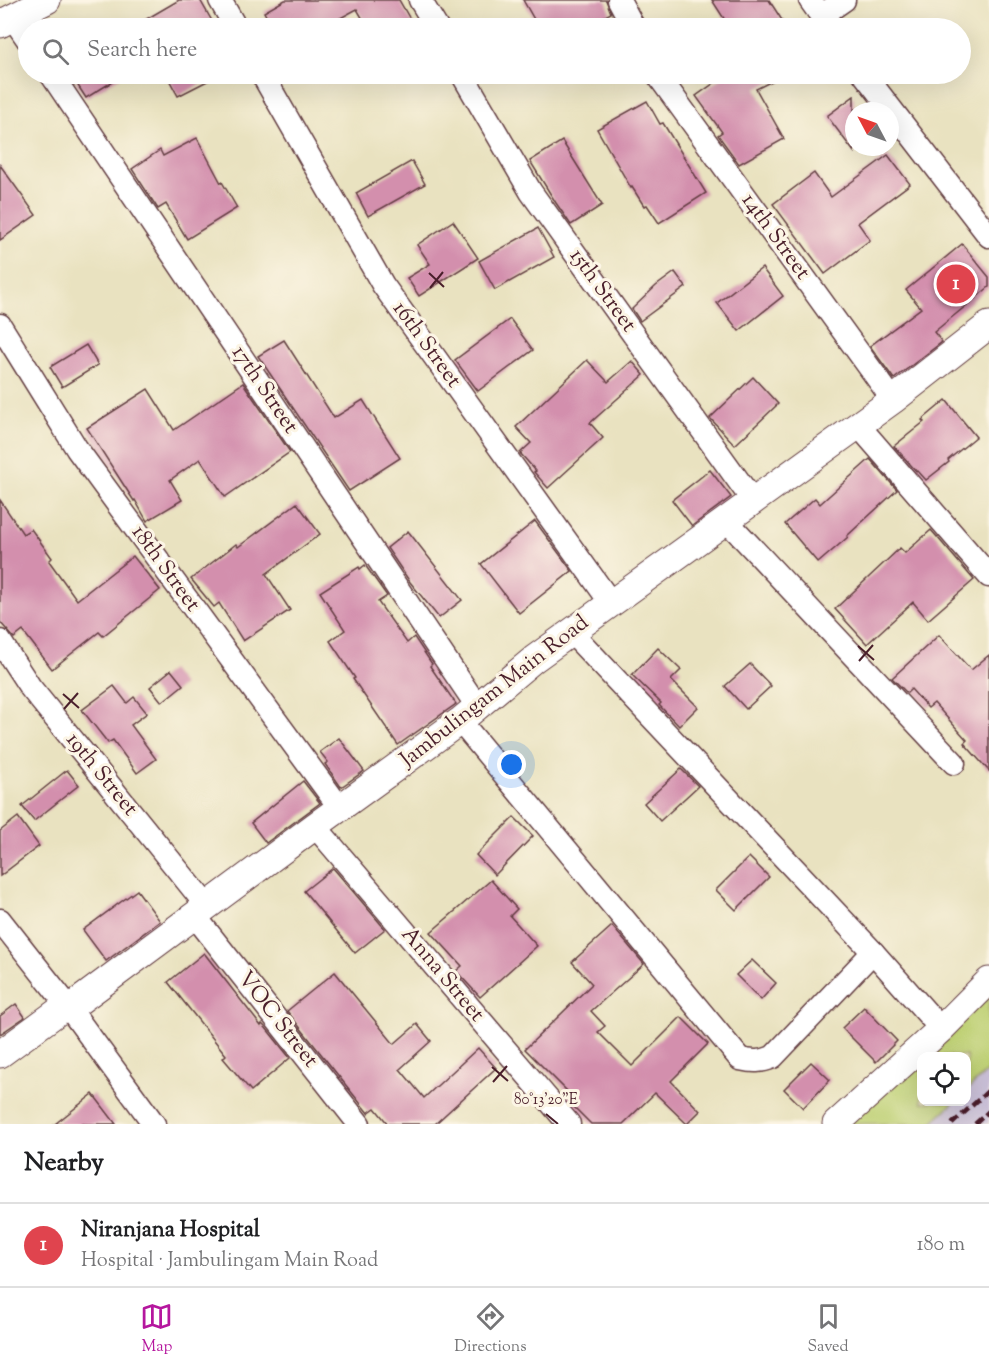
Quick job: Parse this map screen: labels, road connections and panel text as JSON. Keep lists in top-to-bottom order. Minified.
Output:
{"streets":{"street":["14th Street","15th Street","16th Street","17th Street","18th Street","Jambulingam Main Road","19th Street","Anna Street","VOC Street"]},"crossings":[["14th Street","Jambulingam Main Road"],["15th Street","Jambulingam Main Road"],["16th Street","Jambulingam Main Road"],["17th Street","Jambulingam Main Road"],["18th Street","Jambulingam Main Road"],["Jambulingam Main Road","19th Street"],["Jambulingam Main Road","Anna Street"],["Jambulingam Main Road","VOC Street"],["19th Street","VOC Street"]],"north":"top left","page":{"search":"Search here","pins":"1","heading":"Nearby","list":[{"mark":"1","name":"Niranjana Hospital","note":"Hospital · Jambulingam Main Road","value":"180 m"}],"nav":["Map","Directions","Saved"]},"coordinates":["80°13'20\"E"]}
